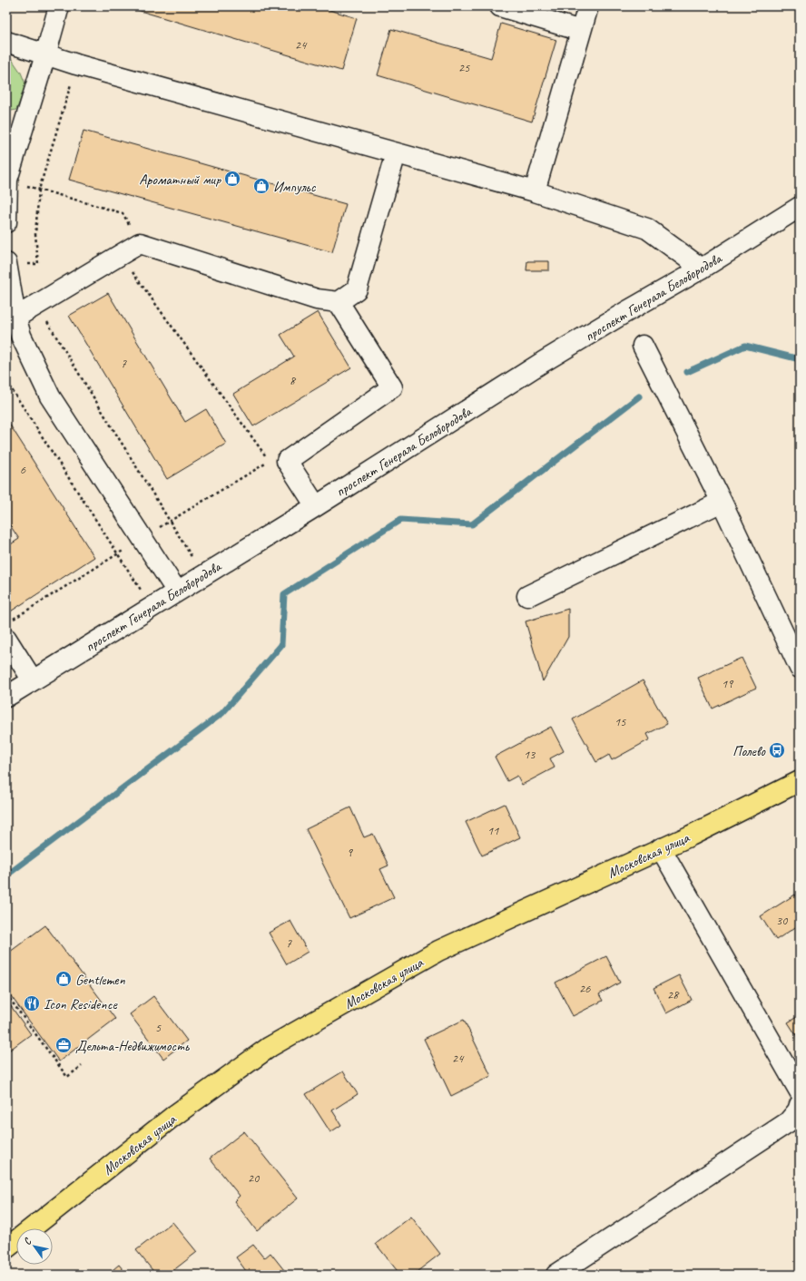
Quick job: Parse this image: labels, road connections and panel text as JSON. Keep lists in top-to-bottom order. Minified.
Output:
{"streets":{"main road":["Московская улица"],"street":["проспект Генерала Белобородова"]},"places":{"shop":["Ароматный мир","Импульс","Gentlemen"],"bus stop":["Полево"],"restaurant":["Icon Residence"],"office":["Дельта-Недвижимость"]},"house_numbers":["24","25","7","8","6","19","15","13","11","9","30","7","26","28","5","24","20"],"north":"top left"}
